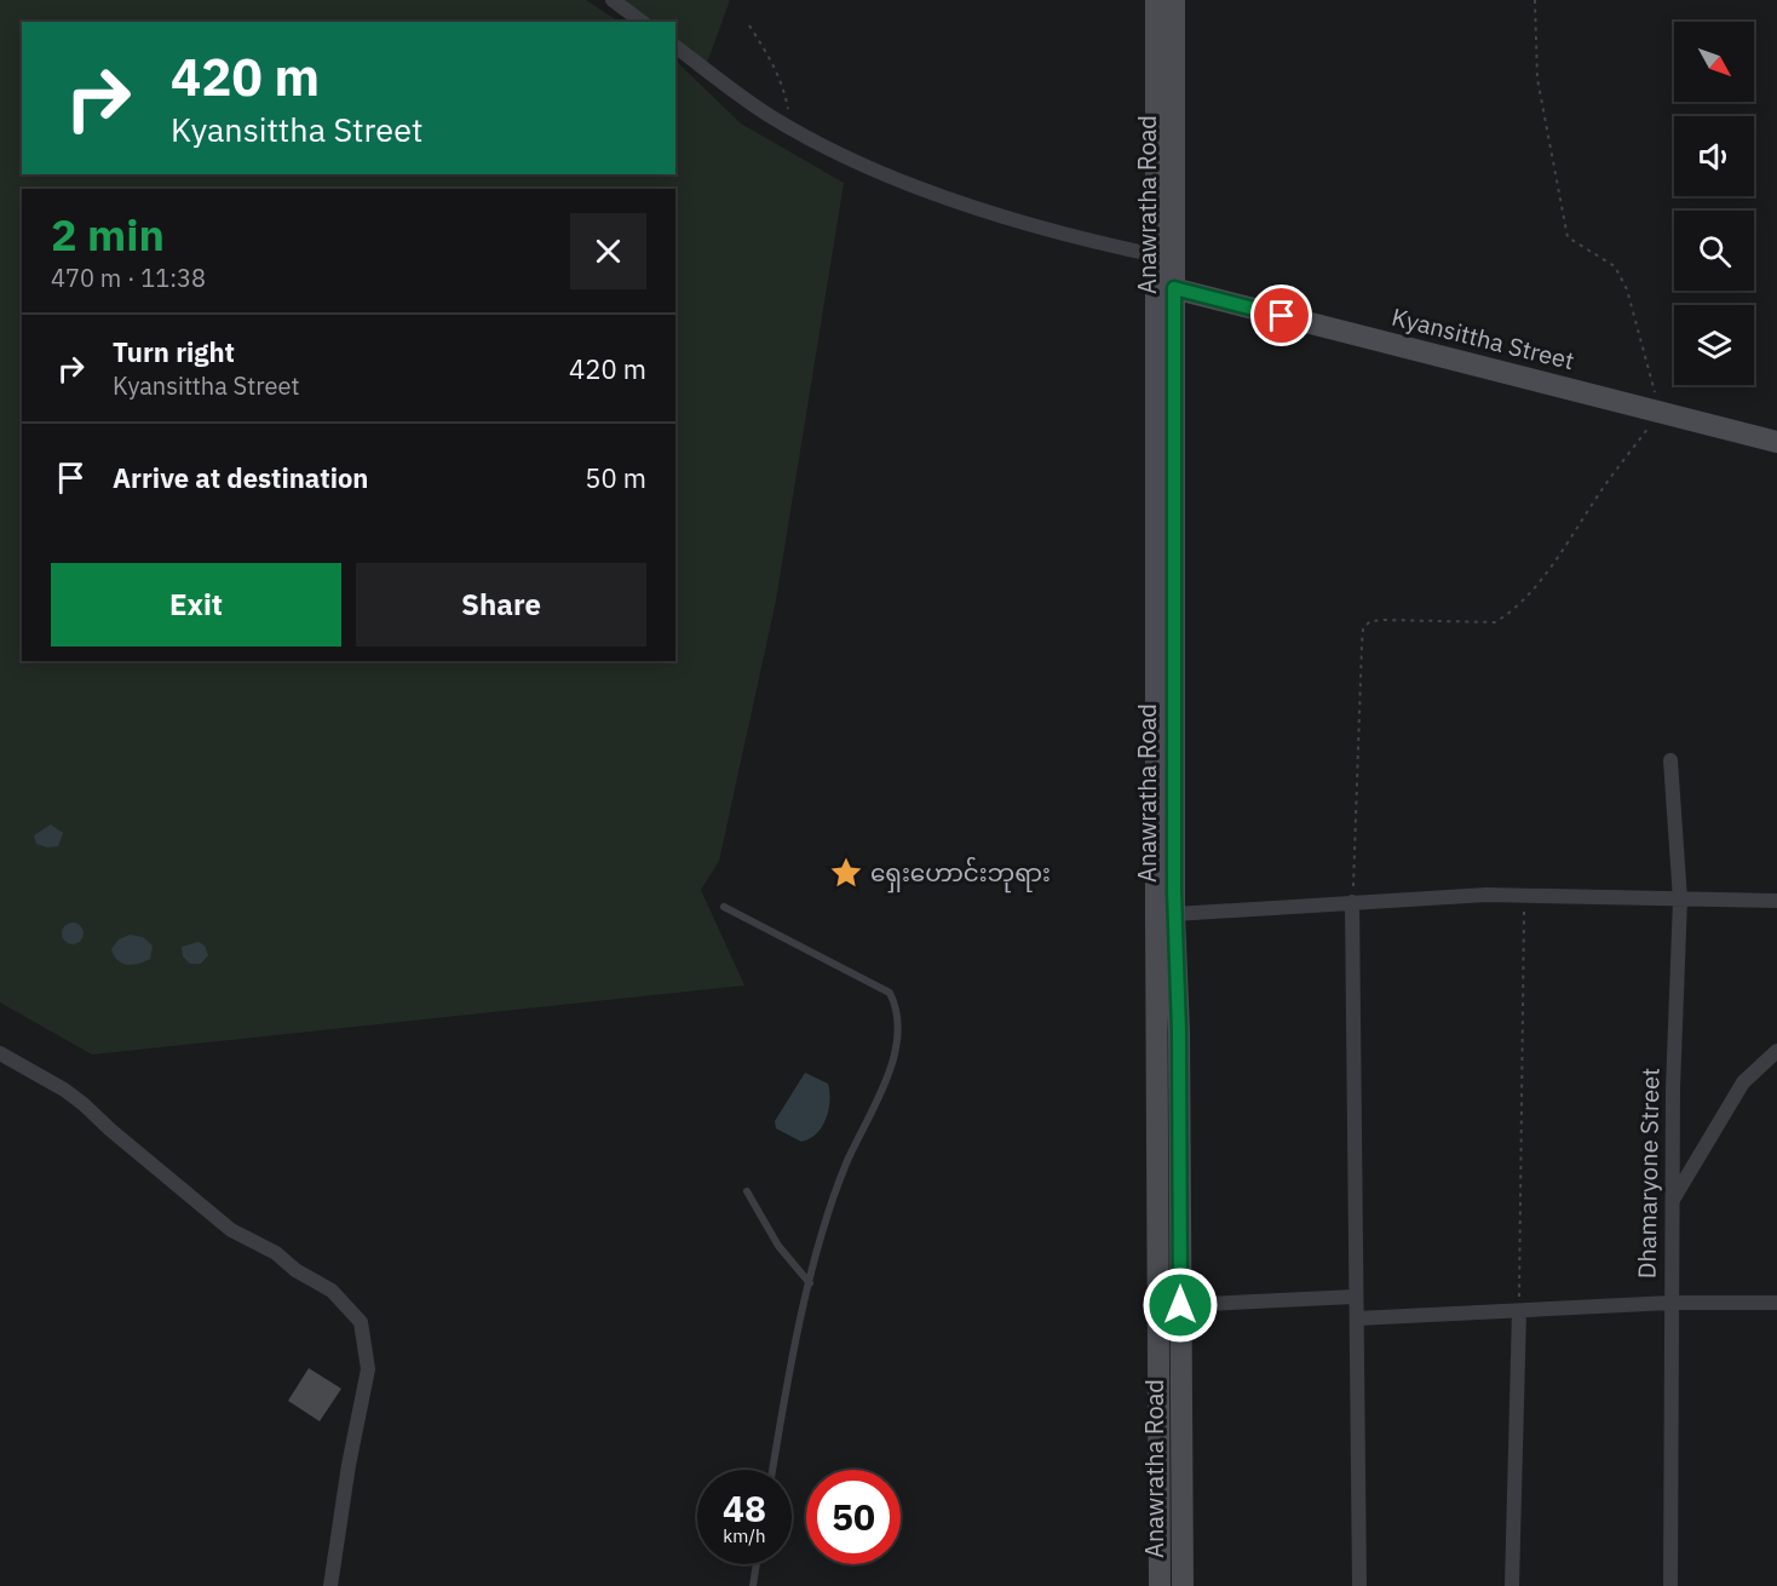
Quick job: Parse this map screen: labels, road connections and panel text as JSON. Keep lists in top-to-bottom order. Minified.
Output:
{"streets":{"main road":["Anawratha Road","Kyansittha Street"],"street":["Dhamaryone Street"]},"crossings":[["Anawratha Road","Kyansittha Street"]],"places":{"place":["ရှေးဟောင်းဘုရား"]},"north":"bottom right","page":{"turn":["420 m","Kyansittha Street"],"heading":["2 min","470 m · 11:38"],"list":[{"name":"Turn right","note":"Kyansittha Street","value":"420 m"},{"name":"Arrive at destination","value":"50 m"}],"buttons":["Exit","Share"],"speed":"48 km/h","limit":"50"}}
